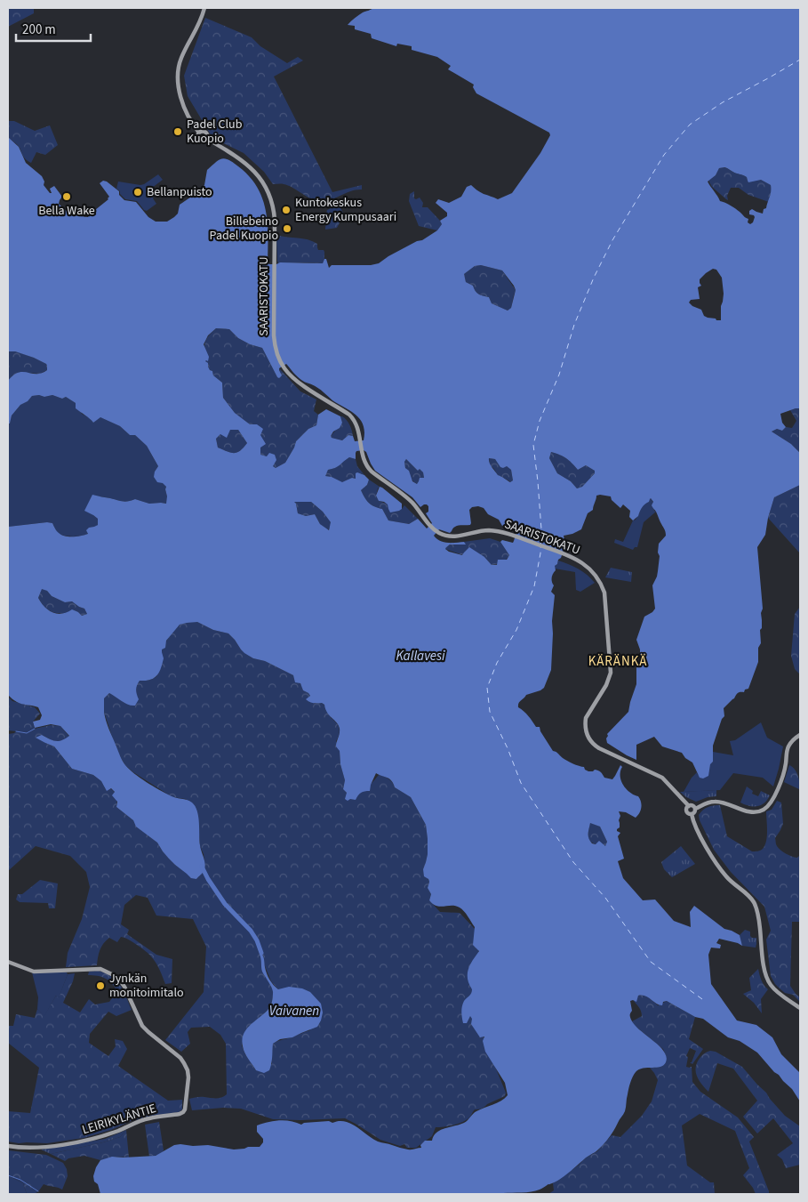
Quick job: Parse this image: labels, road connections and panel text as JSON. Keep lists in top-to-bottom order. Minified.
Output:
{"streets":{"main road":["SAARISTOKATU","LEIRIKYLÄNTIE"]},"districts":["KÄRÄNKÄ"],"water":["Kallavesi","Vaivanen"],"places":["Padel Club Kuopio","Bellanpuisto","Bella Wake","Kuntokeskus Energy Kumpusaari","Billebeino Padel Kuopio","Jynkän monitoimitalo"],"scale_bar":"200 m"}
